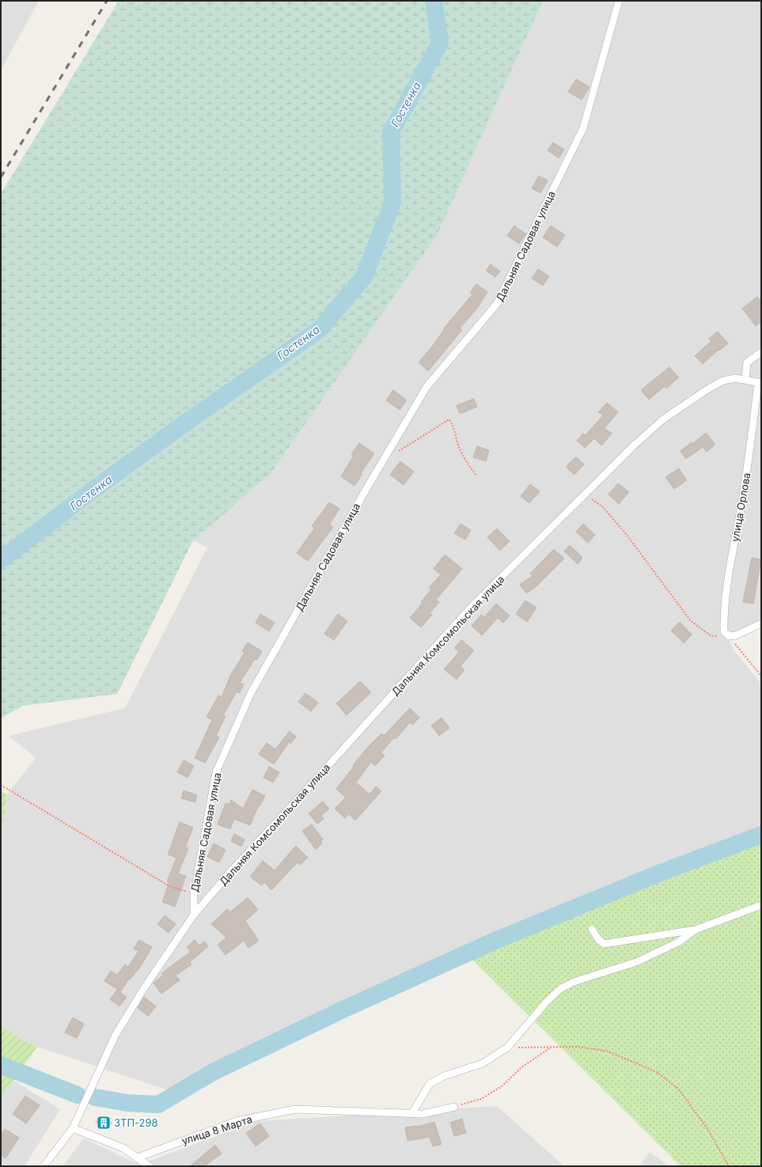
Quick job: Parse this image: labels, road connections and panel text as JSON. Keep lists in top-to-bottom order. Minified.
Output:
{"streets":{"street":["Дальняя Садовая улица","улица Орлова","Дальняя Комсомольская улица","улица 8 Марта"]},"crossings":[["Дальняя Садовая улица","Дальняя Комсомольская улица"],["улица Орлова","Дальняя Комсомольская улица"]],"water":["Гостенка"],"places":{"building":["ЗТП-298"]}}
